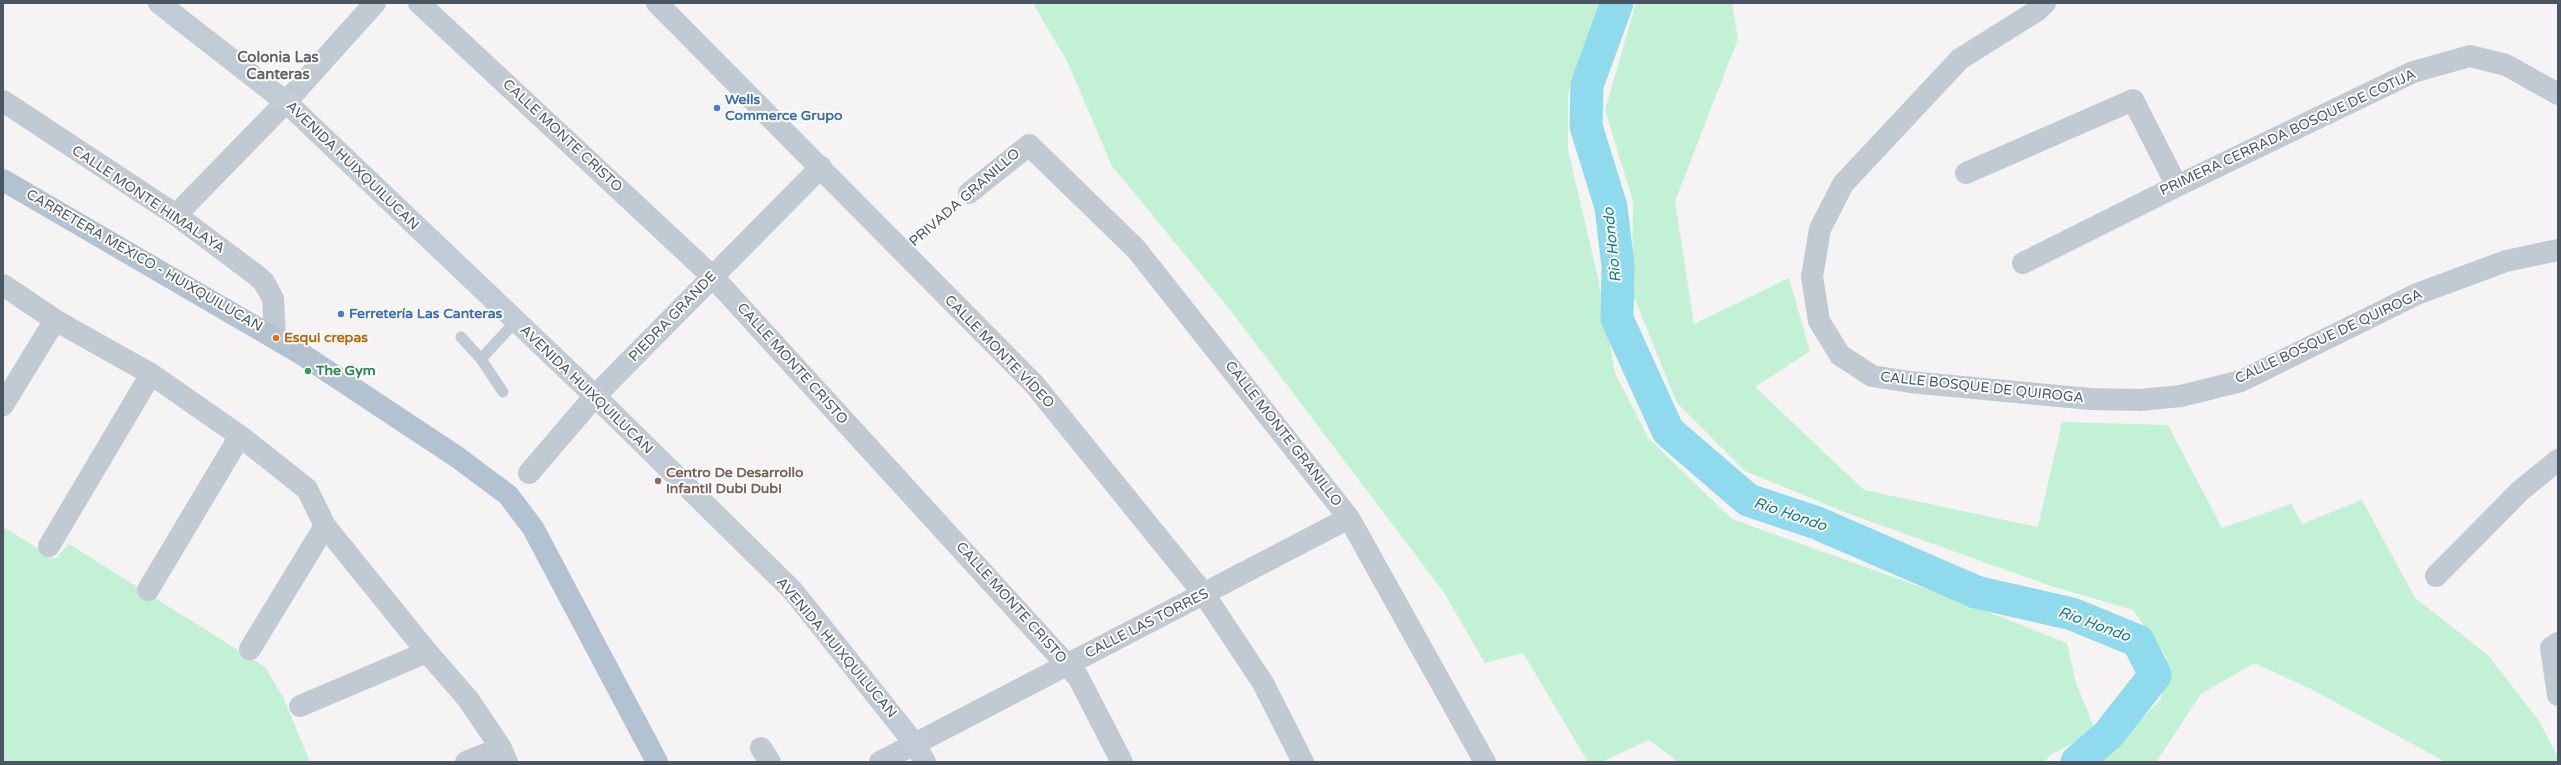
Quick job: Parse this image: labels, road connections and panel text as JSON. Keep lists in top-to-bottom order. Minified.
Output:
{"streets":{"main road":["CARRETERA MEXICO - HUIXQUILUCAN"],"street":["PRIMERA CERRADA BOSQUE DE COTIJA","CALLE MONTE CRISTO","AVENIDA HUIXQUILUCAN","PRIVADA GRANILLO","CALLE MONTE HIMALAYA","PIEDRA GRANDE","CALLE BOSQUE DE QUIROGA","CALLE MONTE VÍDEO","CALLE MONTE GRANILLO","CALLE LAS TORRES"]},"crossings":[["CALLE MONTE CRISTO","PIEDRA GRANDE"],["CALLE MONTE CRISTO","CALLE LAS TORRES"],["AVENIDA HUIXQUILUCAN","PIEDRA GRANDE"],["AVENIDA HUIXQUILUCAN","CALLE LAS TORRES"],["PRIVADA GRANILLO","CALLE MONTE VÍDEO"],["PRIVADA GRANILLO","CALLE MONTE GRANILLO"],["CALLE MONTE HIMALAYA","CARRETERA MEXICO - HUIXQUILUCAN"],["PIEDRA GRANDE","CALLE MONTE VÍDEO"],["CALLE MONTE VÍDEO","CALLE LAS TORRES"],["CALLE MONTE GRANILLO","CALLE LAS TORRES"]],"districts":["Colonia Las Canteras"],"water":["Rio Hondo"],"places":["Wells Commerce Grupo","Ferretería Las Canteras","Esqui crepas","The Gym","Centro De Desarrollo Infantil Dubi Dubi"]}
